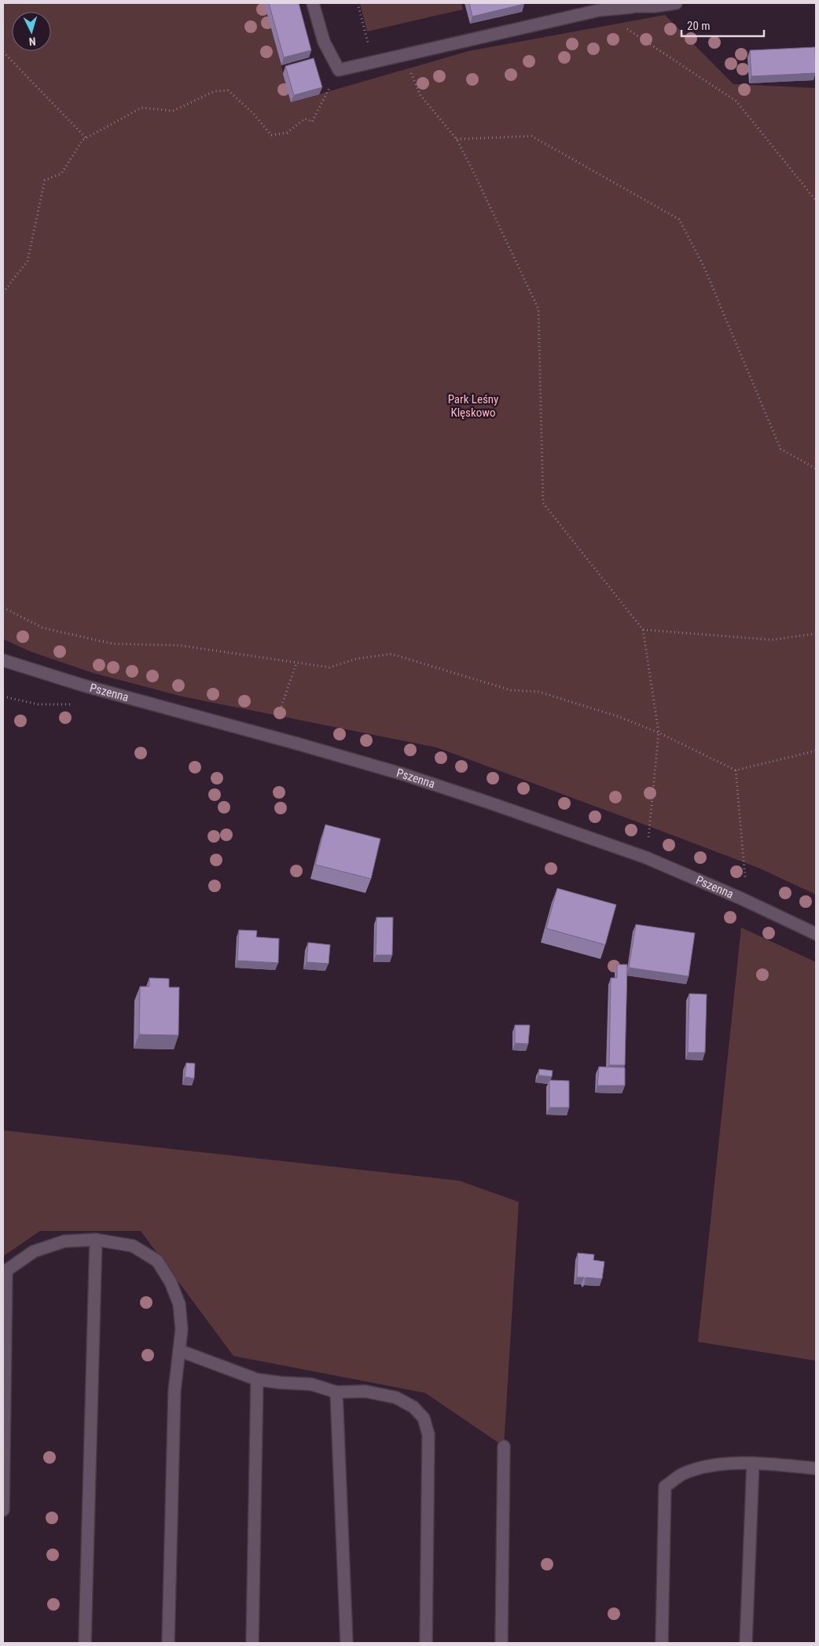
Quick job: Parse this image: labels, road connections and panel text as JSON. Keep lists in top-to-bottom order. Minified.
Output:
{"streets":{"street":["Pszenna"]},"parks":["Park Leśny Klęskowo"],"scale_bar":"20 m","north":"bottom"}
